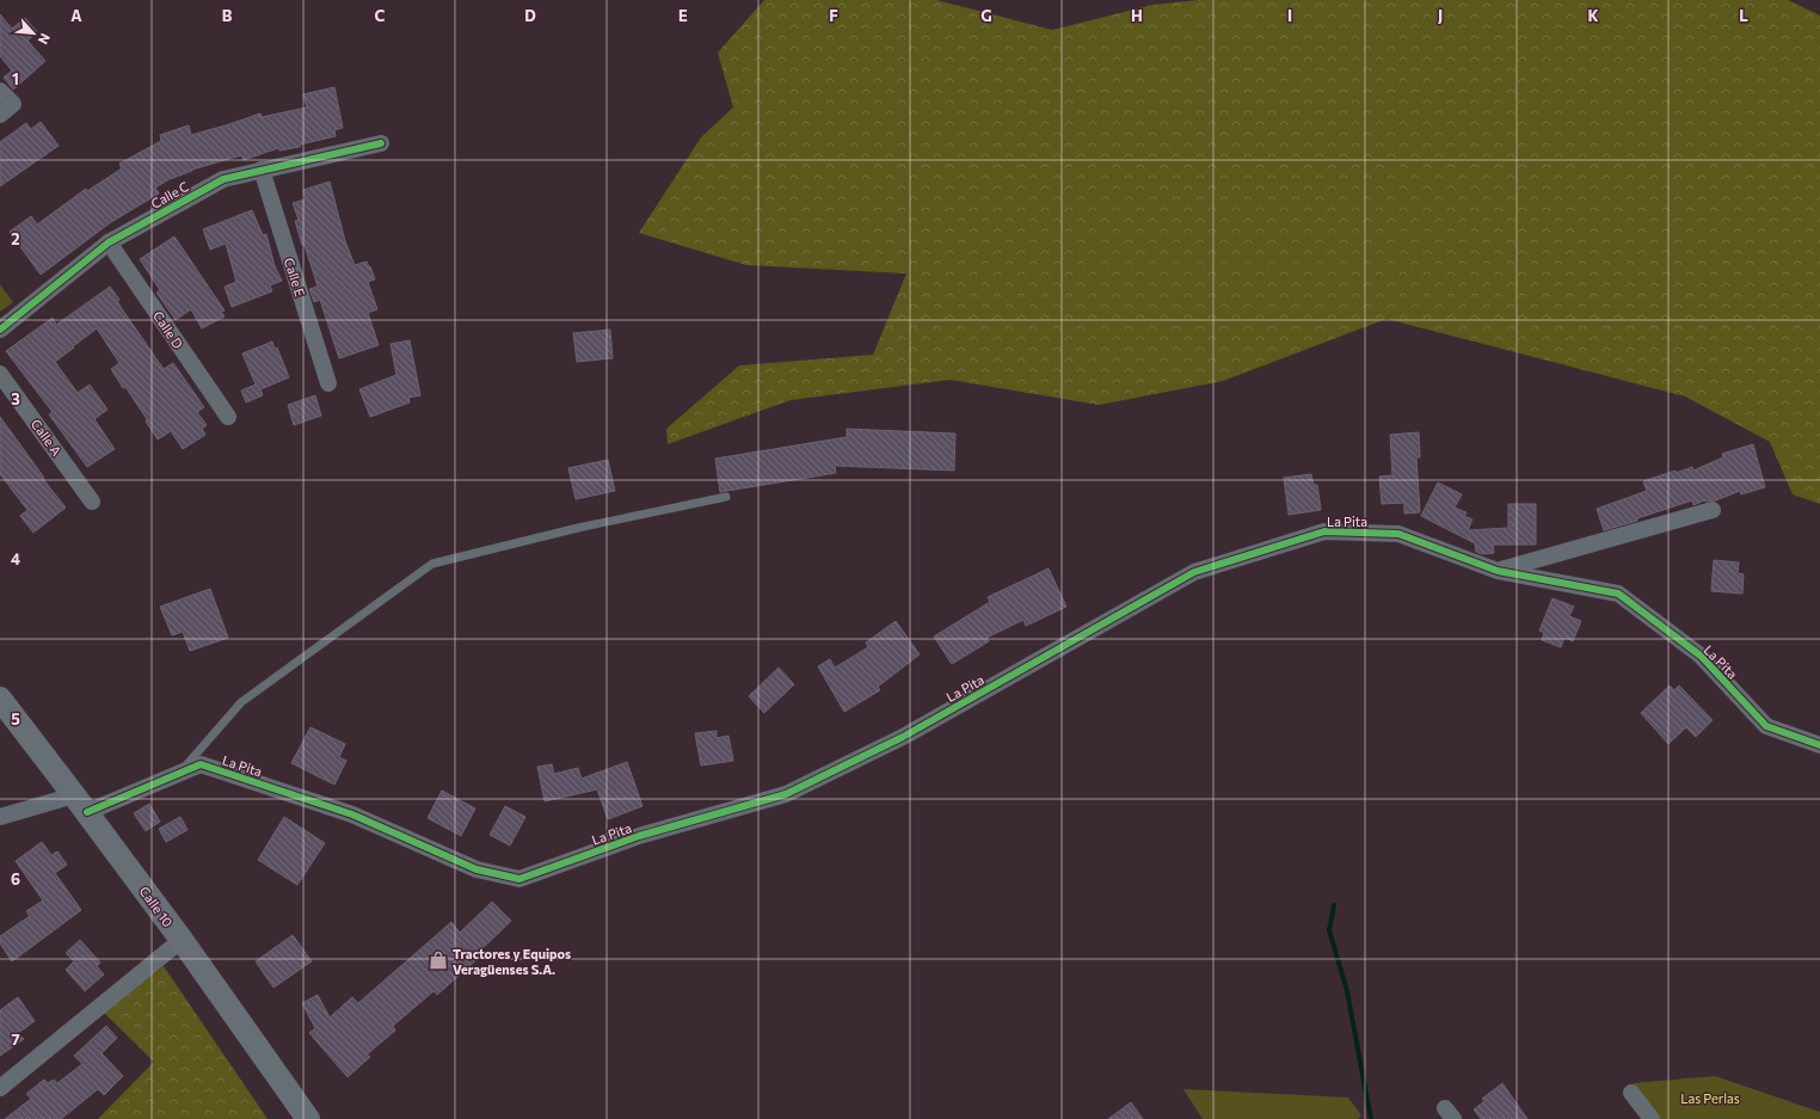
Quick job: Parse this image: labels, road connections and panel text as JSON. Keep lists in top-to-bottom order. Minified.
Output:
{"streets":{"main road":["Calle 10"],"street":["Calle C","Calle E","Calle D","Calle A","La Pita"]},"crossings":[["Calle C","Calle E"],["Calle C","Calle D"],["La Pita","Calle 10"]],"parks":["Las Perlas"],"places":{"shop":["Tractores y Equipos Veragüenses S.A."]},"north":"bottom right","grid":{"columns":["A","B","C","D","E","F","G","H","I","J","K","L"],"rows":["1","2","3","4","5","6","7"]}}
